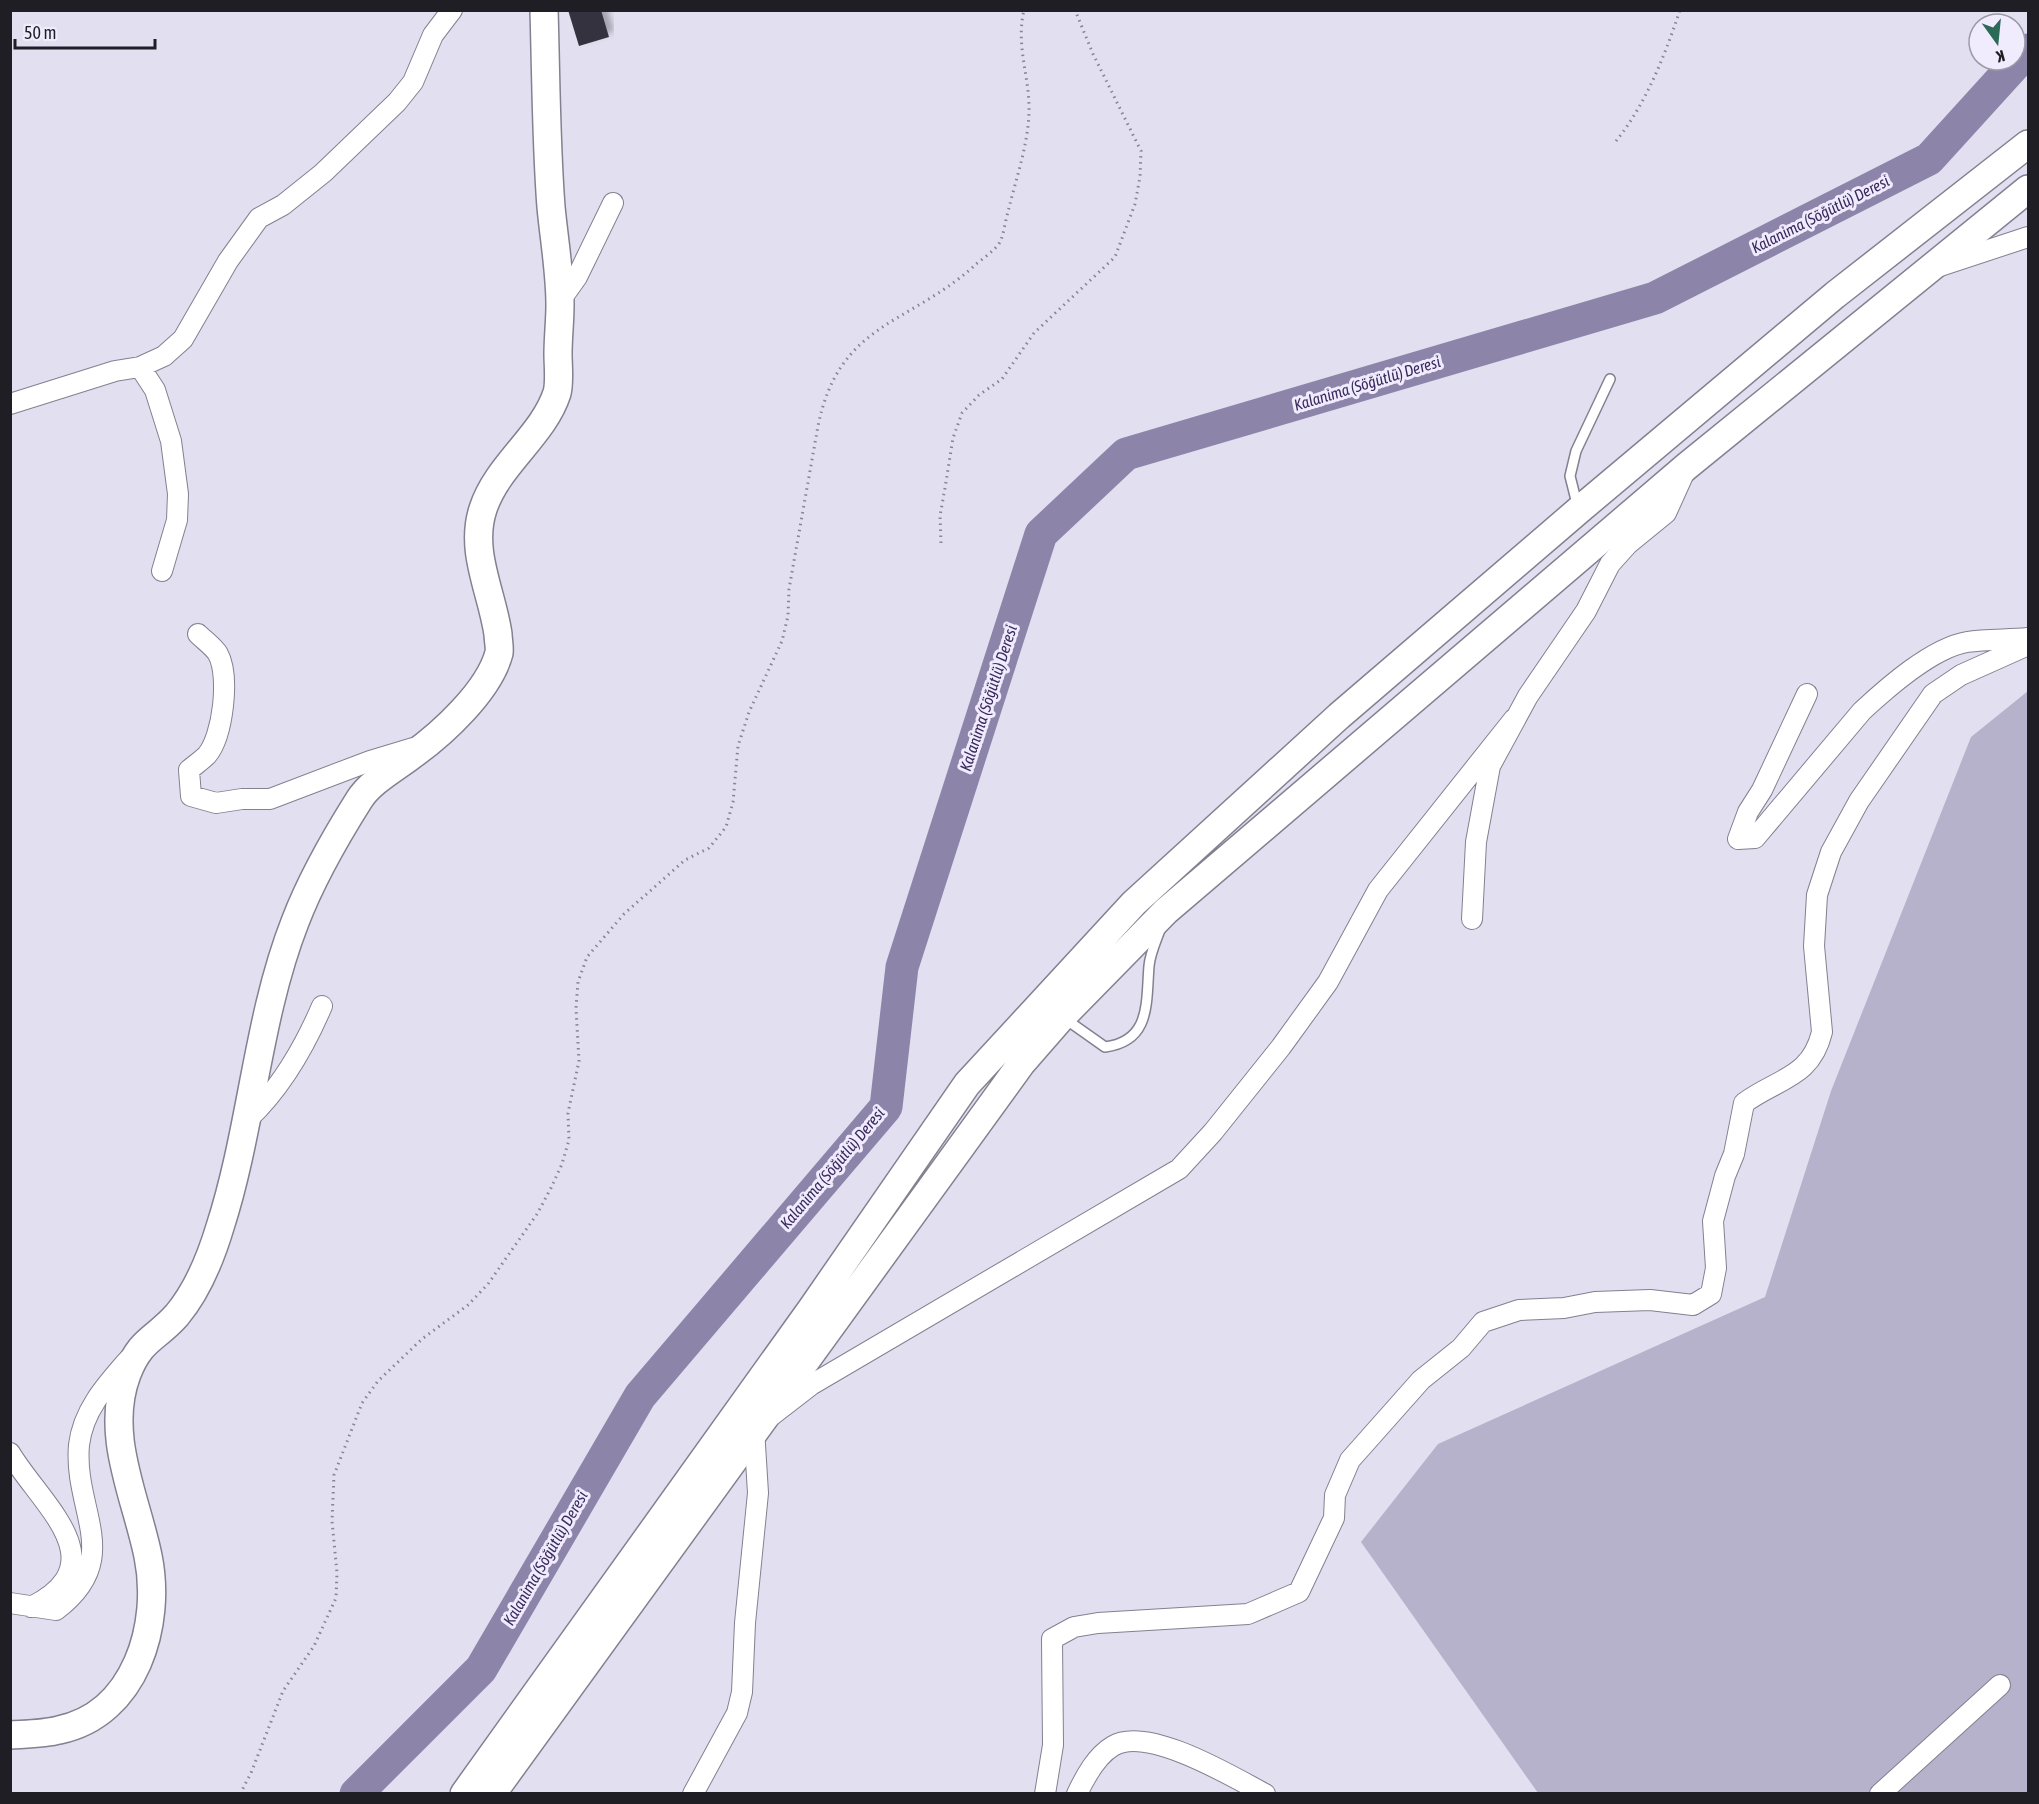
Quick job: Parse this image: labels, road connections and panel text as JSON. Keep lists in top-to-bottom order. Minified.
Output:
{"water":["Kalanima (Söğütlü) Deresi"],"scale_bar":"50 m","north":"bottom"}
